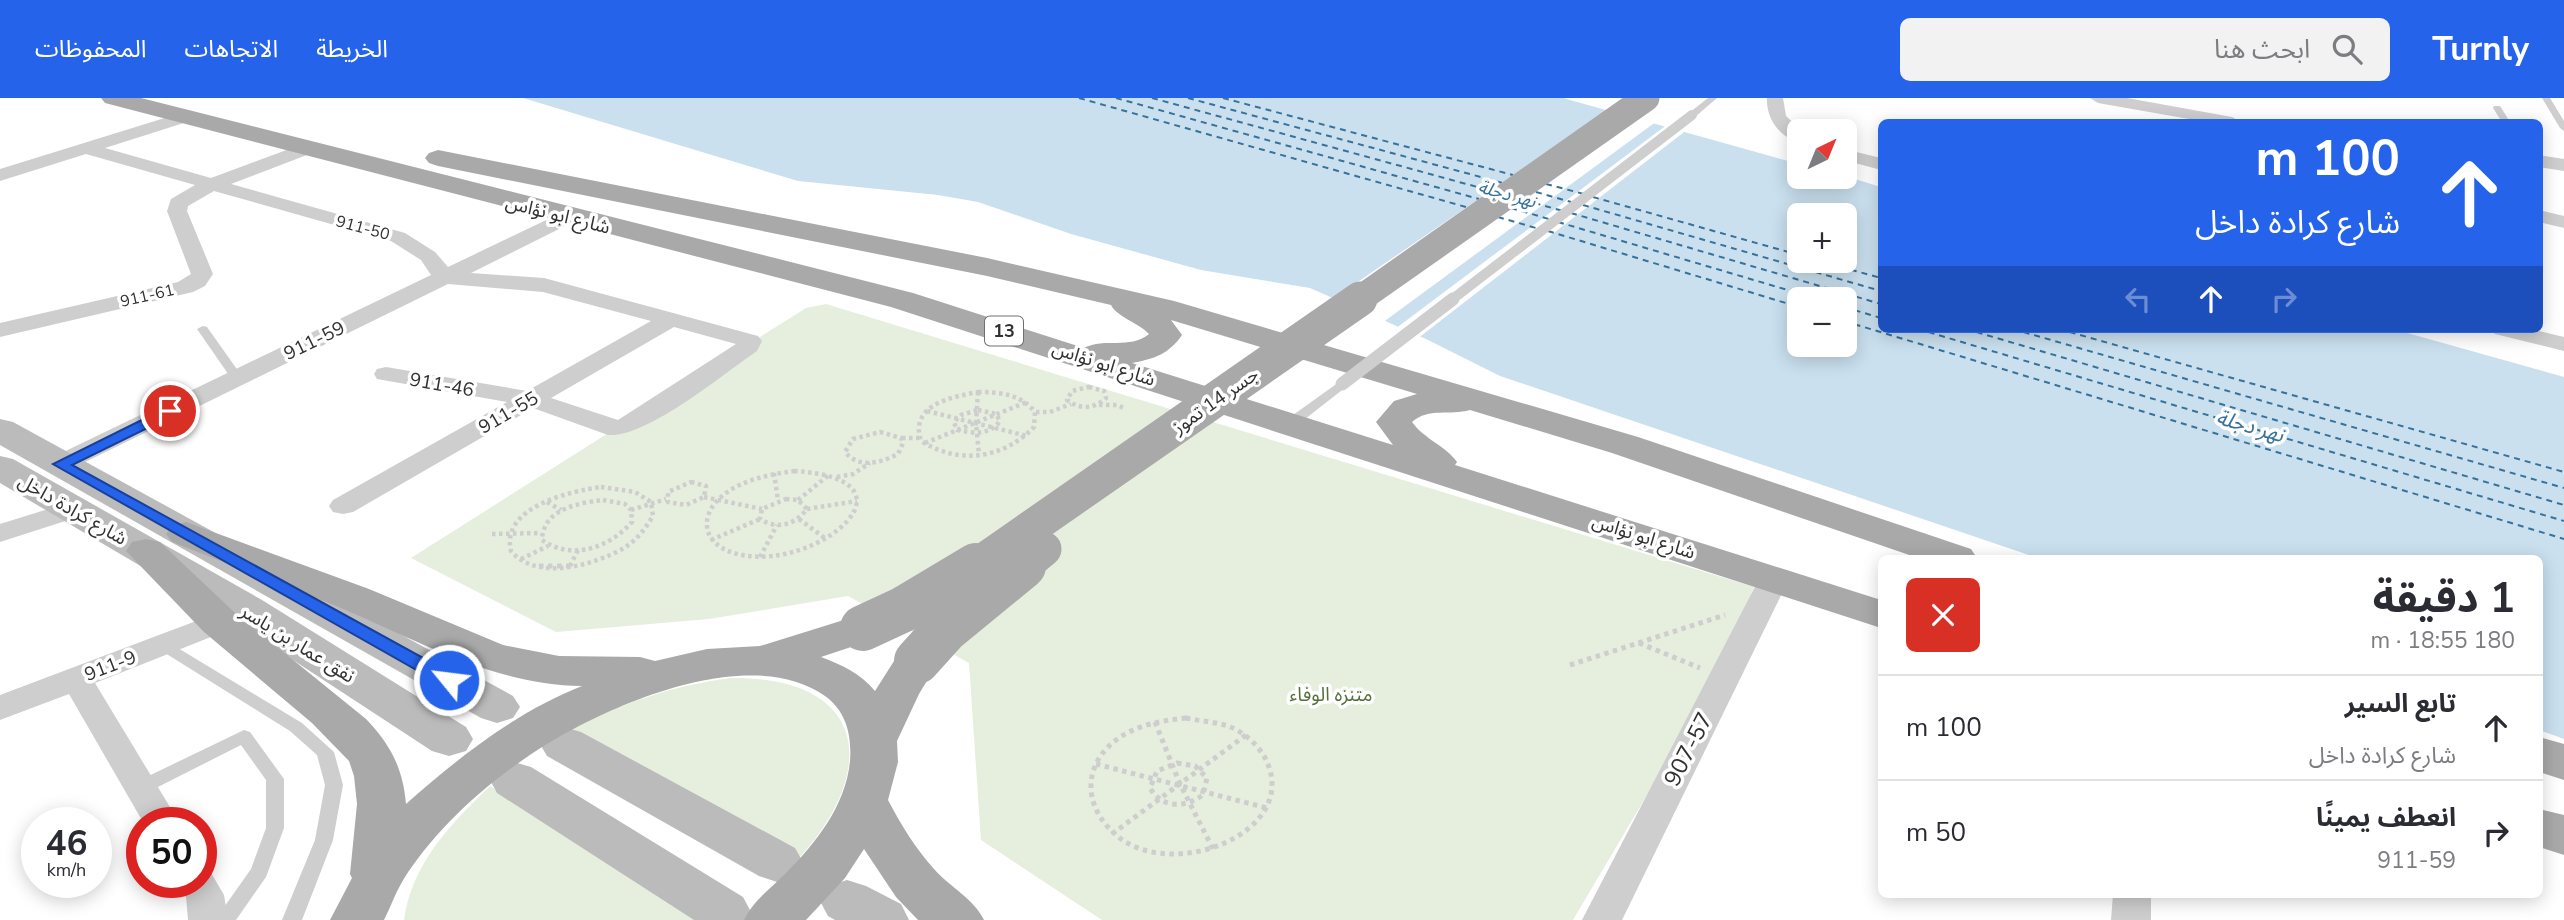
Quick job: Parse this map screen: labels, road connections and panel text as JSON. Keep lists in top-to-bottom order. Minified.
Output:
{"streets":{"main road":["شارع ابو نؤاس","13","جسر 14 تموز","شارع كرادة داخل","نفق عمار بن ياسر"],"street":["911-50","911-61","911-59","911-46","911-55","911-9","907-57"]},"crossings":[["شارع ابو نؤاس","911-61"],["شارع ابو نؤاس","911-59"],["شارع ابو نؤاس","907-57"],["911-50","911-61"],["911-50","911-59"],["911-59","شارع كرادة داخل"],["911-46","911-55"],["شارع كرادة داخل","نفق عمار بن ياسر"]],"water":["نهر دجلة"],"parks":["متنزه الوفاء"],"north":"top right","page":{"header":"Turnly","search":"ابحث هنا","nav":["الخريطة","الاتجاهات","المحفوظات"],"map_buttons":["+","−"],"turn":["100 m","شارع كرادة داخل"],"heading":["1 دقيقة","180 m · 18:55"],"list":[{"name":"تابع السير","note":"شارع كرادة داخل","value":"100 m"},{"name":"انعطف يمينًا","note":"911-59","value":"50 m"}],"speed":"46 km/h","limit":"50"}}
